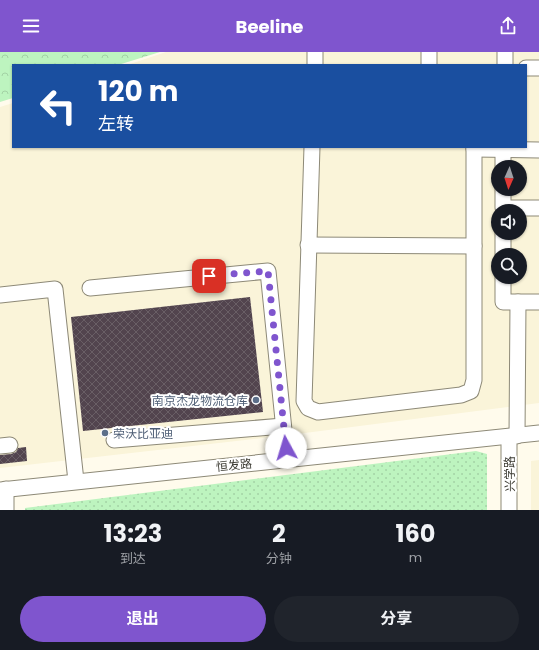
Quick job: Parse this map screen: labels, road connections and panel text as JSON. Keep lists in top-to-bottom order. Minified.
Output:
{"streets":{"street":["恒发路","兴学路"]},"crossings":[["恒发路","兴学路"]],"places":["南京杰龙物流仓库","荣沃比亚迪"],"north":"bottom","page":{"header":"Beeline","turn":["120 m","左转"],"eta":["13:23","到达","2","分钟","160","m"],"buttons":["退出","分享"]}}
